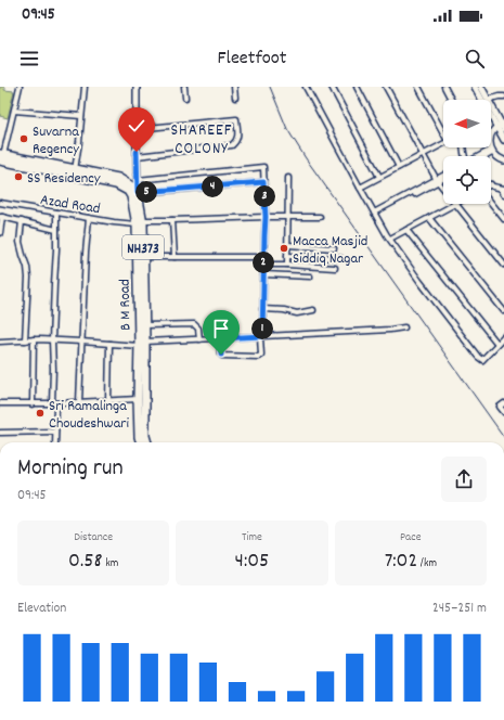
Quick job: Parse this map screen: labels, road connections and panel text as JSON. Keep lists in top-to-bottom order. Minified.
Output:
{"streets":{"highway":["NH373","B M Road"],"street":["Azad Road"]},"crossings":[["Azad Road","NH373"],["Azad Road","B M Road"],["NH373","B M Road"]],"districts":["SHAREEF COLONY"],"places":["Suvarna Regency","SS Residency","Macca Masjid Siddiq Nagar","Sri Ramalinga Choudeshwari"],"north":"left","page":{"status":"09:45","header":"Fleetfoot","pins":["4","5","3","2","1"],"heading":["Morning run","09:45"],"stats":[["Distance","0.58 km"],["Time","4:05"],["Pace","7:02 /km"]],"chart":["Elevation","245–251 m"]}}
